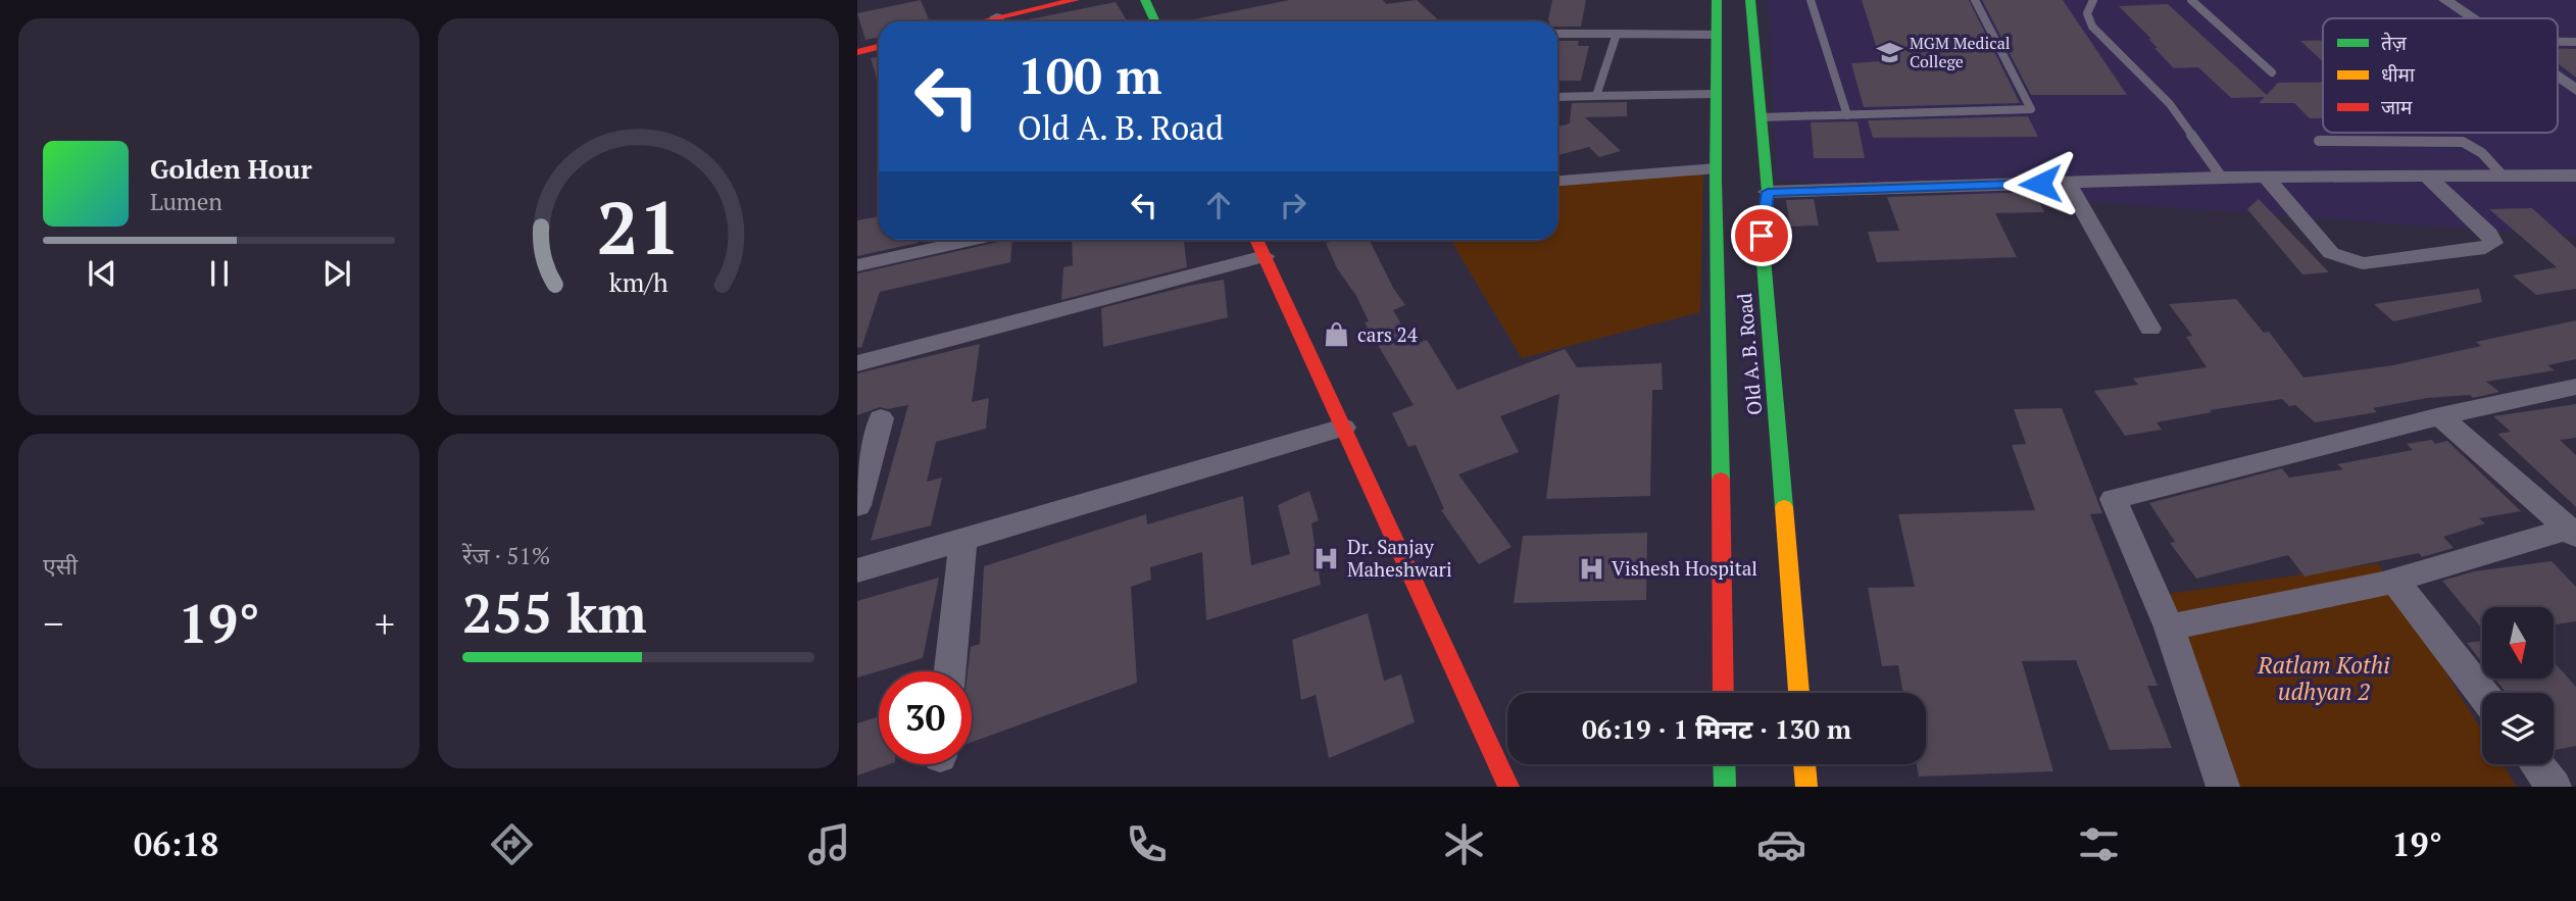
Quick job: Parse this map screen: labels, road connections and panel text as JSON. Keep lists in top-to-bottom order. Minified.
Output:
{"streets":{"main road":["Old A. B. Road"]},"parks":["Ratlam Kothi udhyan 2"],"places":{"school or university":["MGM Medical College"],"shop":["cars 24"],"hospital":["Dr. Sanjay Maheshwari","Vishesh Hospital"]},"legend":["तेज़","धीमा","जाम"],"north":"bottom","page":{"turn":["100 m","Old A. B. Road"],"song":["Golden Hour","Lumen"],"tile":["एसी",["रेंज · 51%","255 km"]],"heat":["−","19°","+"],"limit":"30","trip":"06:19 · 1 मिनट · 130 m","tabs":["06:18","19°"],"gauge":["21","km/h"]}}
